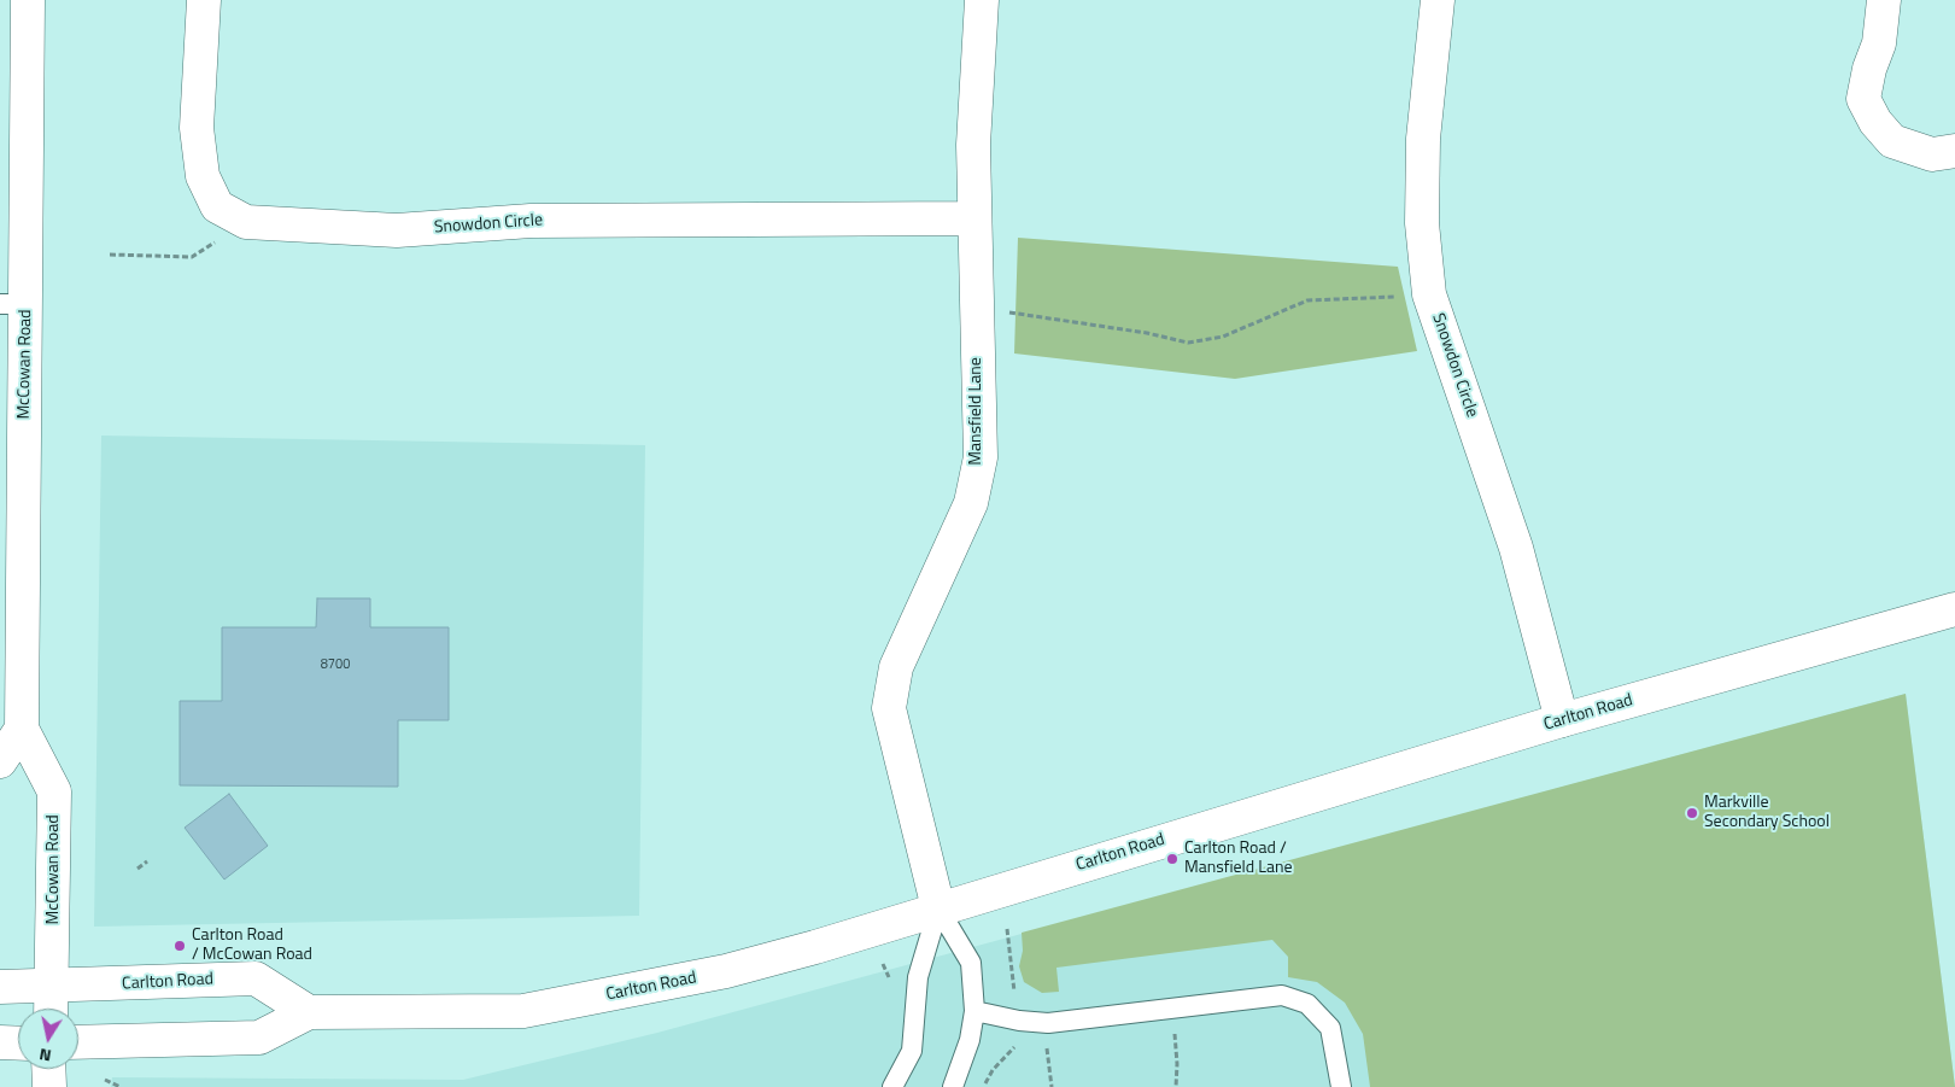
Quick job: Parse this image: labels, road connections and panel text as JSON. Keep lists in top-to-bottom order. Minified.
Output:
{"streets":{"street":["Snowdon Circle","McCowan Road","Mansfield Lane","Carlton Road"]},"crossings":[["Snowdon Circle","Mansfield Lane"],["Snowdon Circle","Carlton Road"],["McCowan Road","Carlton Road"],["Mansfield Lane","Carlton Road"]],"places":["Markville Secondary School","Carlton Road / Mansfield Lane","Carlton Road / McCowan Road"],"house_numbers":["8700"],"north":"bottom"}
